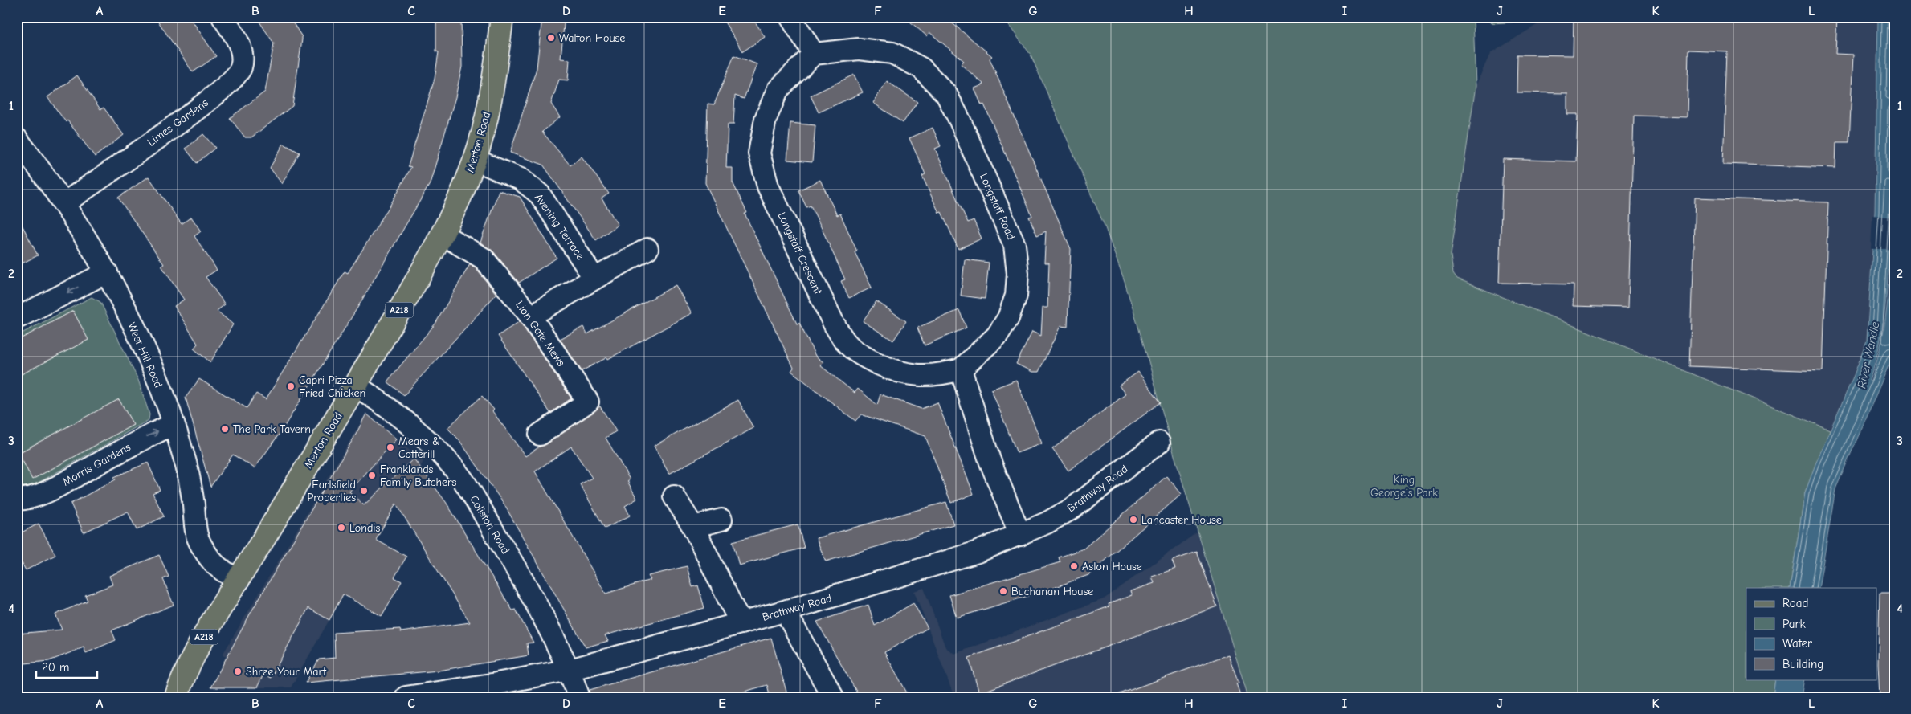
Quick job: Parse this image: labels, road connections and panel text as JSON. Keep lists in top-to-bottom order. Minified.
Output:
{"streets":{"main road":["Merton Road","A218"],"street":["Limes Gardens","Longstaff Road","Avening Terrace","Longstaff Crescent","Lion Gate Mews","West Hill Road","Morris Gardens","Brathway Road","Coliston Road"]},"crossings":[["Limes Gardens","West Hill Road"],["Merton Road","Avening Terrace"],["Merton Road","Lion Gate Mews"],["Merton Road","West Hill Road"],["Merton Road","Coliston Road"],["Longstaff Road","Longstaff Crescent"],["West Hill Road","Morris Gardens"],["Brathway Road","Coliston Road"]],"water":["River Wandle"],"parks":["King George's Park"],"places":["Walton House","Capri Pizza Fried Chicken","The Park Tavern","Mears & Cotterill","Franklands Family Butchers","Earlsfield Properties","Lancaster House","Londis","Aston House","Buchanan House","Shree Your Mart"],"legend":["Road","Park","Water","Building"],"scale_bar":"20 m","grid":{"columns":["A","B","C","D","E","F","G","H","I","J","K","L"],"rows":["1","2","3","4"]}}
